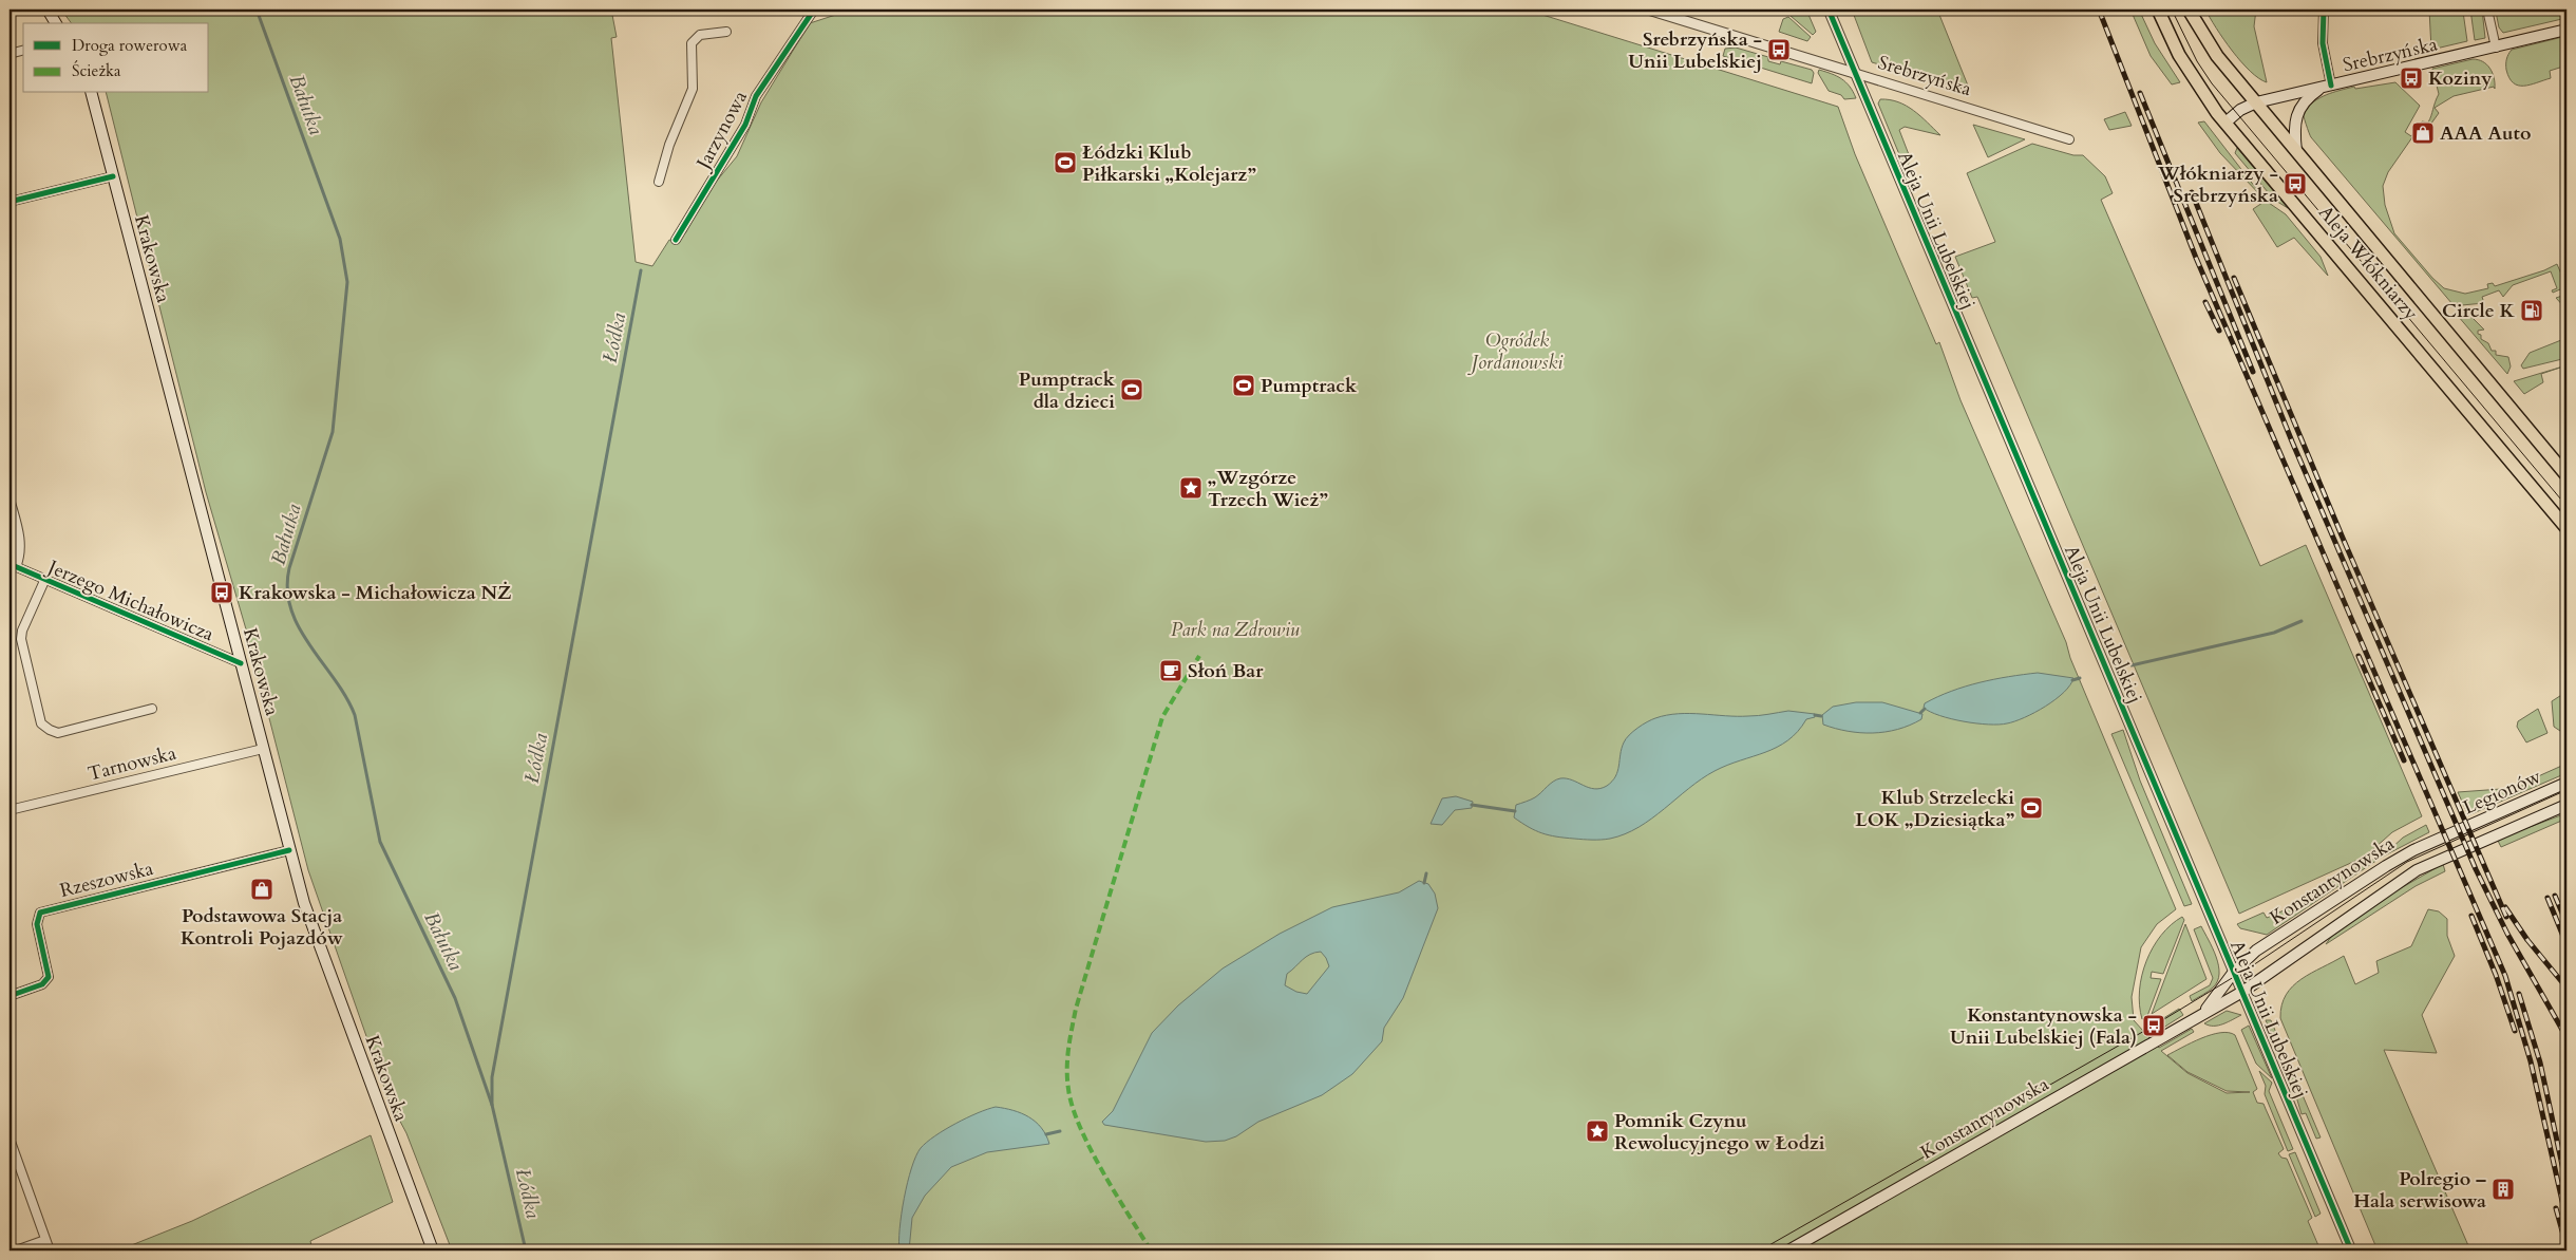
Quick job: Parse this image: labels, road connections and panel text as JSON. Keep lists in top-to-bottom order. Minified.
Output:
{"streets":{"main road":["Srebrzyńska","Krakowska","Aleja Włókniarzy","Legionów","Konstantynowska"],"street":["Jarzynowa","Aleja Unii Lubelskiej","Jerzego Michałowicza","Tarnowska","Rzeszowska"]},"crossings":[["Srebrzyńska","Aleja Unii Lubelskiej"],["Srebrzyńska","Aleja Włókniarzy"],["Aleja Unii Lubelskiej","Konstantynowska"],["Krakowska","Jerzego Michałowicza"],["Krakowska","Tarnowska"],["Krakowska","Rzeszowska"],["Legionów","Konstantynowska"]],"water":["Bałutka","Łódka"],"parks":["Ogródek Jordanowski","Park na Zdrowiu"],"places":{"bus stop":["Srebrzyńska - Unii Lubelskiej","Koziny","Włókniarzy - Srebrzyńska","Krakowska - Michałowicza NŻ","Konstantynowska - Unii Lubelskiej (Fala)"],"shop":["AAA Auto","Podstawowa Stacja Kontroli Pojazdów"],"sports":["Łódzki Klub Piłkarski „Kolejarz”","Pumptrack","Pumptrack dla dzieci","Klub Strzelecki LOK „Dziesiątka”"],"fuel station":["Circle K"],"place":["„Wzgórze Trzech Wież”","Pomnik Czynu Rewolucyjnego w Łodzi"],"cafe":["Słoń Bar"],"building":["Polregio – Hala serwisowa"]},"legend":["Droga rowerowa","Ścieżka"]}
